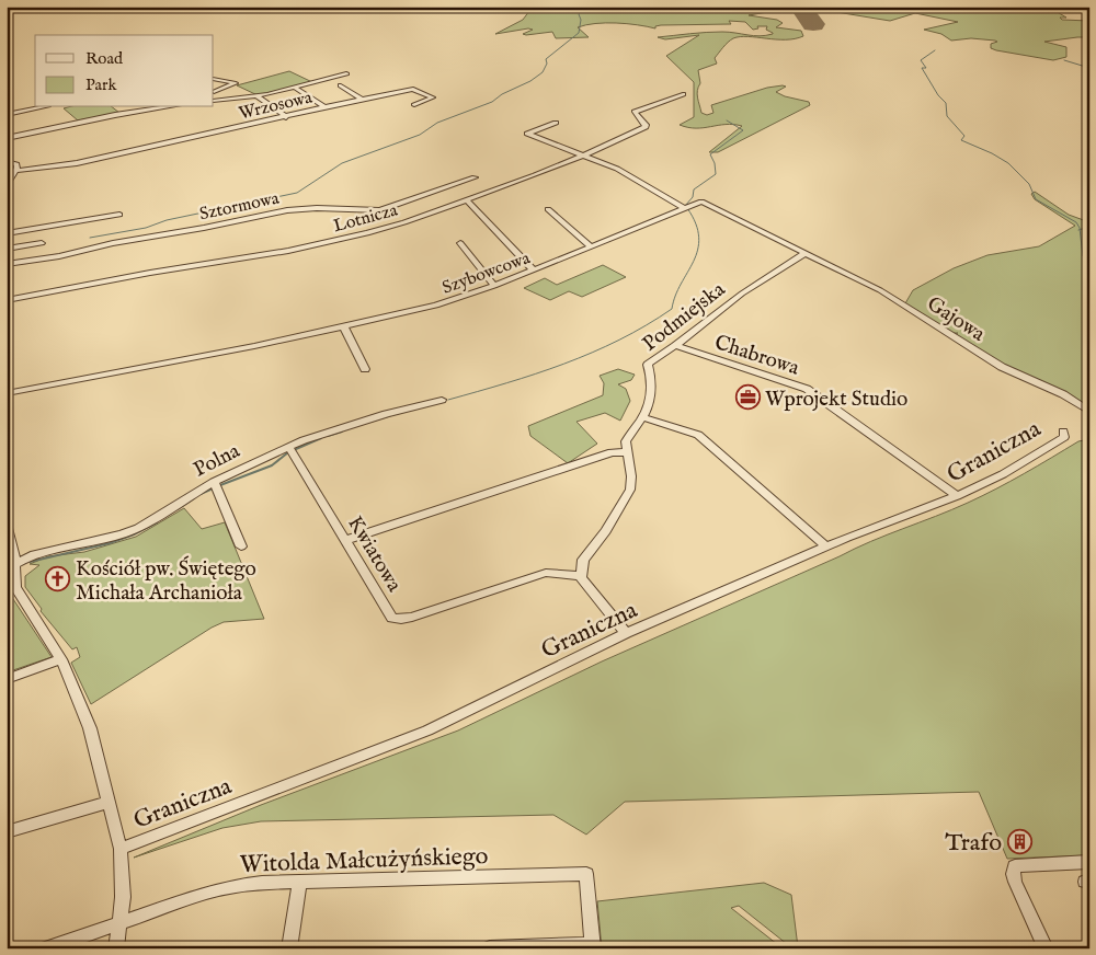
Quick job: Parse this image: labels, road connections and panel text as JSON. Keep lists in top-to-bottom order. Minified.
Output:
{"streets":{"street":["Wrzosowa","Sztormowa","Lotnicza","Szybowcowa","Podmiejska","Gajowa","Chabrowa","Graniczna","Polna","Kwiatowa","Witolda Małcużyńskiego"]},"crossings":[["Szybowcowa","Podmiejska"],["Szybowcowa","Gajowa"],["Podmiejska","Gajowa"],["Podmiejska","Chabrowa"],["Podmiejska","Kwiatowa"],["Chabrowa","Graniczna"],["Polna","Kwiatowa"]],"places":{"office":["Wprojekt Studio"],"church":["Kościół pw. Świętego Michała Archanioła"],"building":["Trafo"]},"legend":["Road","Park"]}
